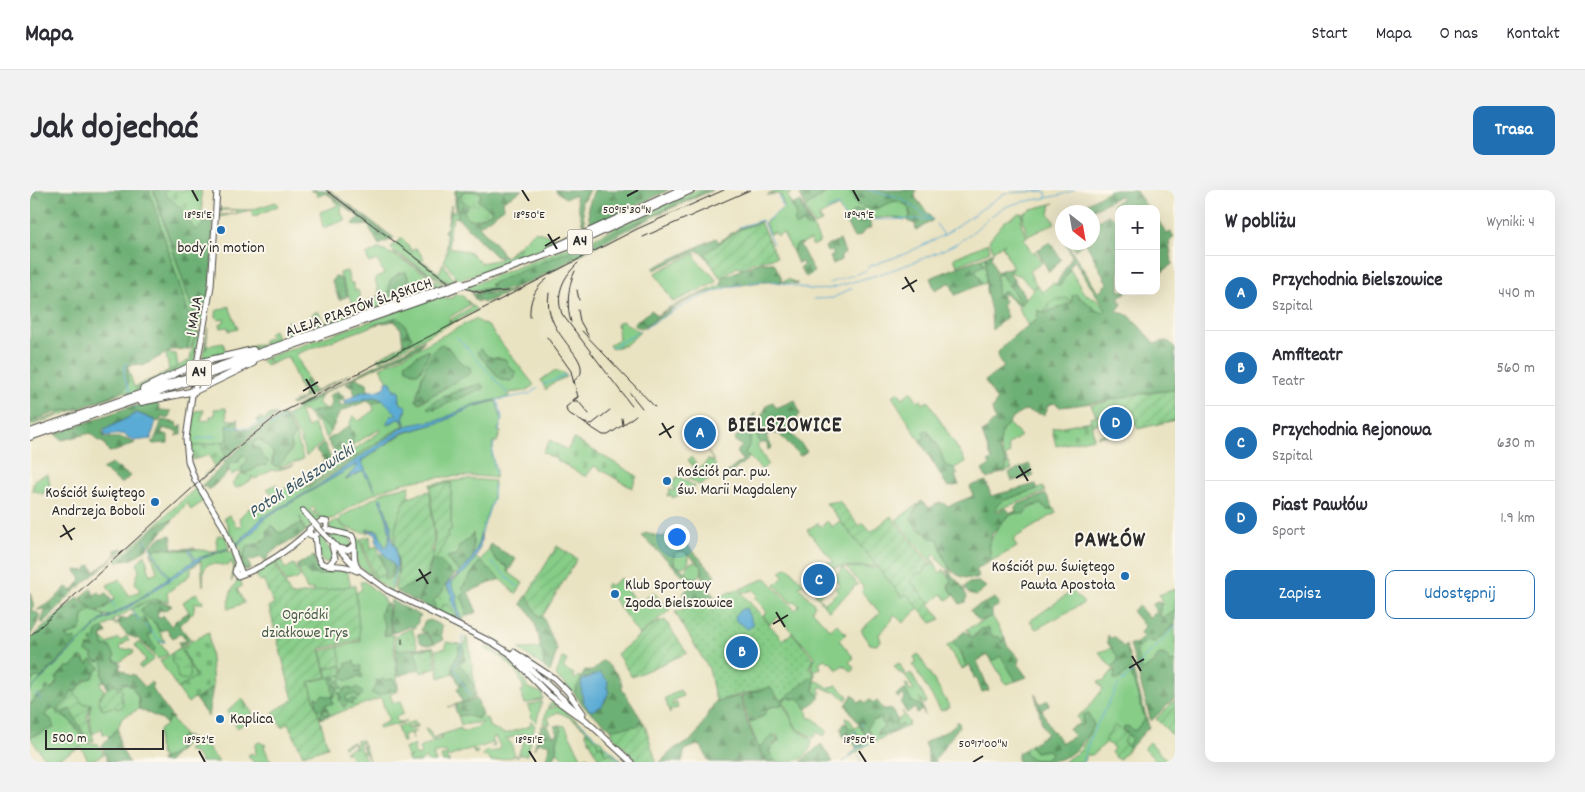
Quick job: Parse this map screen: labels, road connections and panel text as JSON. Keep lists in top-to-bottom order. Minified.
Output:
{"streets":{"highway":["A4","ALEJA PIASTÓW ŚLĄSKICH"],"main road":["1 MAJA"]},"districts":["BIELSZOWICE","PAWŁÓW"],"water":["Potok Bielszowicki"],"parks":["Ogródki działkowe Irys"],"places":["body in motion","Kościół par. pw. św. Marii Magdaleny","Kościół świętego Andrzeja Boboli","Kościół pw. Świętego Pawła Apostoła","Klub Sportowy Zgoda Bielszowice","Kaplica"],"scale_bar":"500 m","north":"bottom right","page":{"header":"Mapa","nav":["Start","Mapa","O nas","Kontakt"],"title":"Jak dojechać","buttons":["Trasa",["Zapisz","Udostępnij"]],"heading":["W pobliżu","Wyniki: 4"],"map_buttons":["+","−"],"list":[{"mark":"A","name":"Przychodnia Bielszowice","note":"Szpital","value":"440 m"},{"mark":"B","name":"Amfiteatr","note":"Teatr","value":"560 m"},{"mark":"C","name":"Przychodnia Rejonowa","note":"Szpital","value":"630 m"},{"mark":"D","name":"Piast Pawłów","note":"Sport","value":"1.9 km"}],"pins":["D","A","C","B"],"scale":"500 m"},"coordinates":["50°15'30\"N","18°51'E","18°50'E","18°49'E","18°52'E","50°17'00\"N"]}
